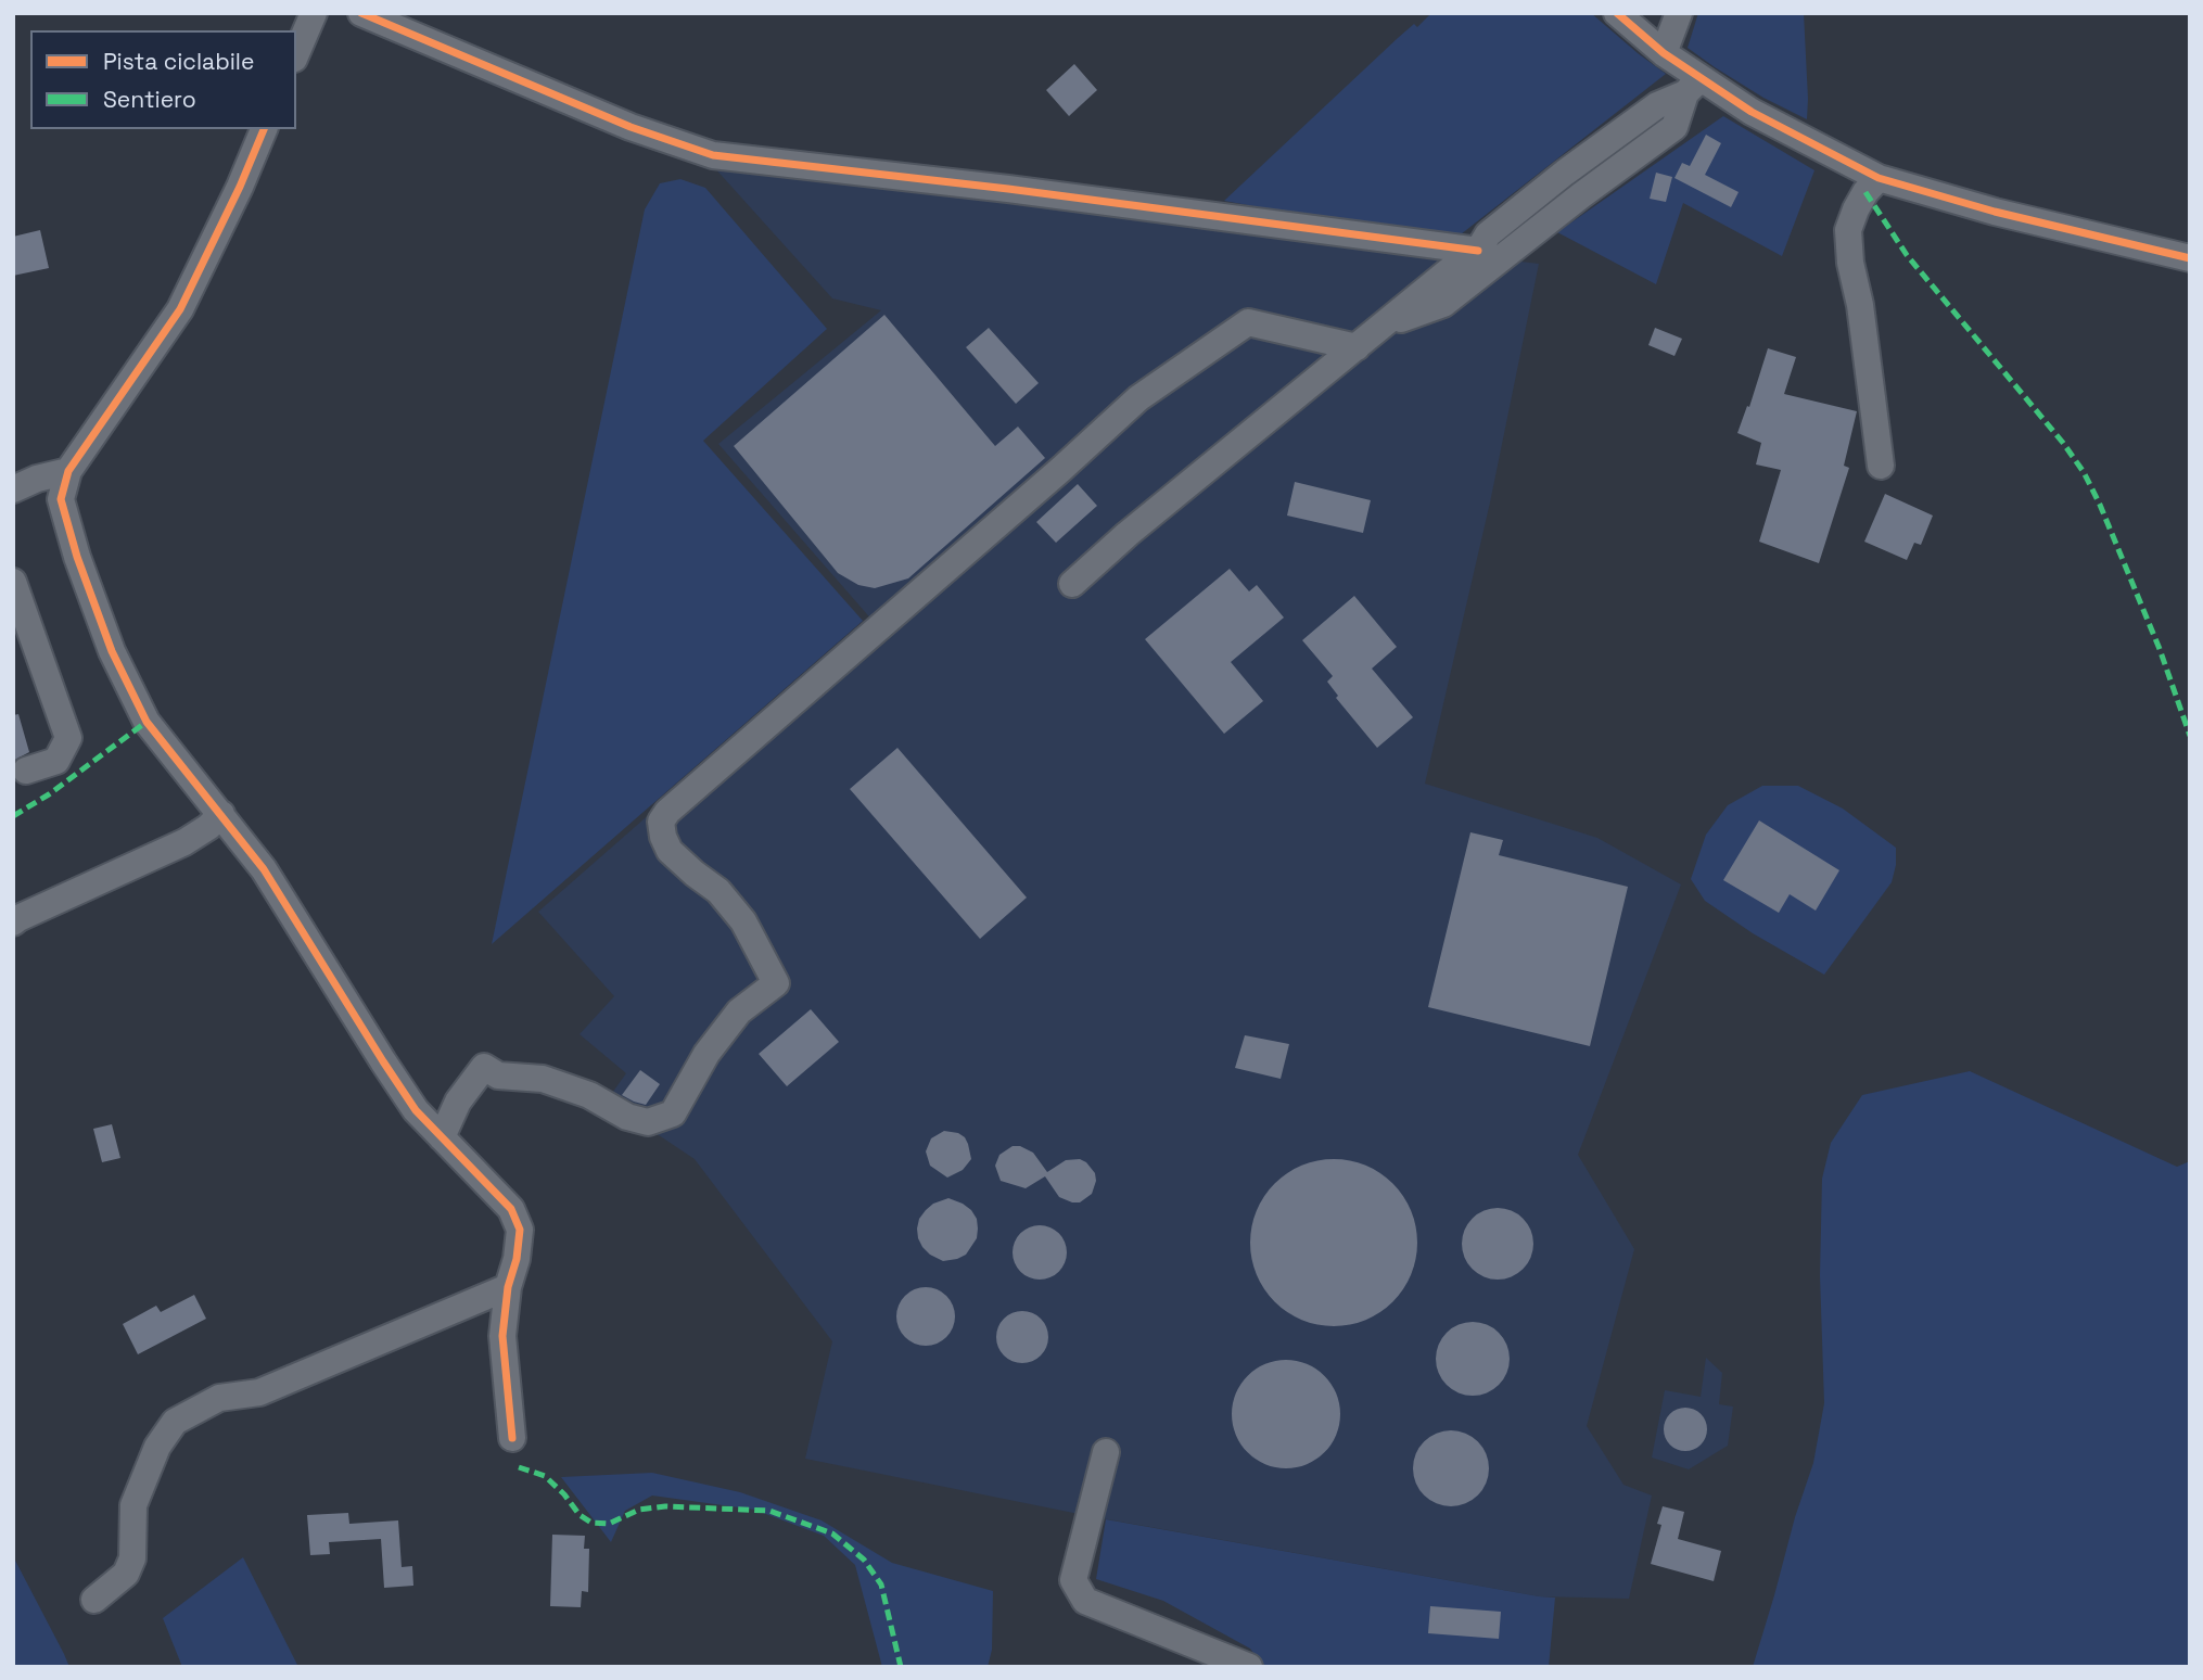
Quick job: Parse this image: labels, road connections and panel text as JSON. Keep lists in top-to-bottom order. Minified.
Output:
{"legend":["Pista ciclabile","Sentiero"]}
